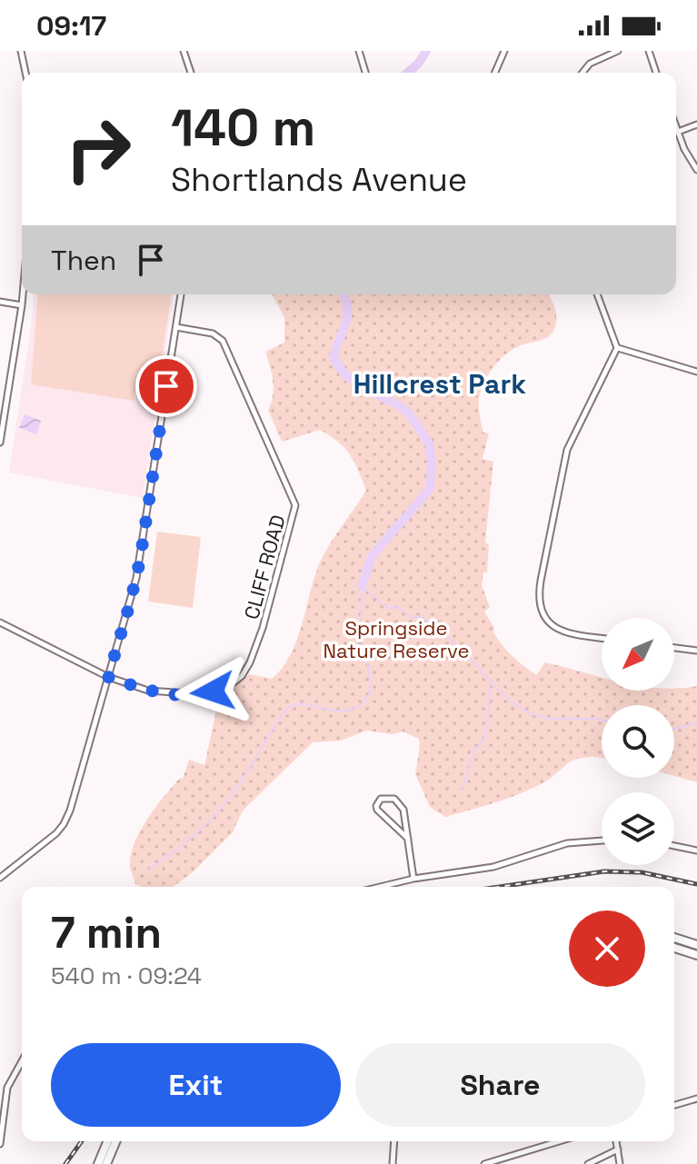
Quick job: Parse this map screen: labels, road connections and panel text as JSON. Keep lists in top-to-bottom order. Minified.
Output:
{"streets":{"street":["CLIFF ROAD"]},"districts":["Hillcrest Park"],"parks":["Springside Nature Reserve"],"north":"bottom left","page":{"status":"09:17","turn":["140 m","Shortlands Avenue"],"then":"Then","heading":["7 min","540 m · 09:24"],"buttons":["Exit","Share"]}}
